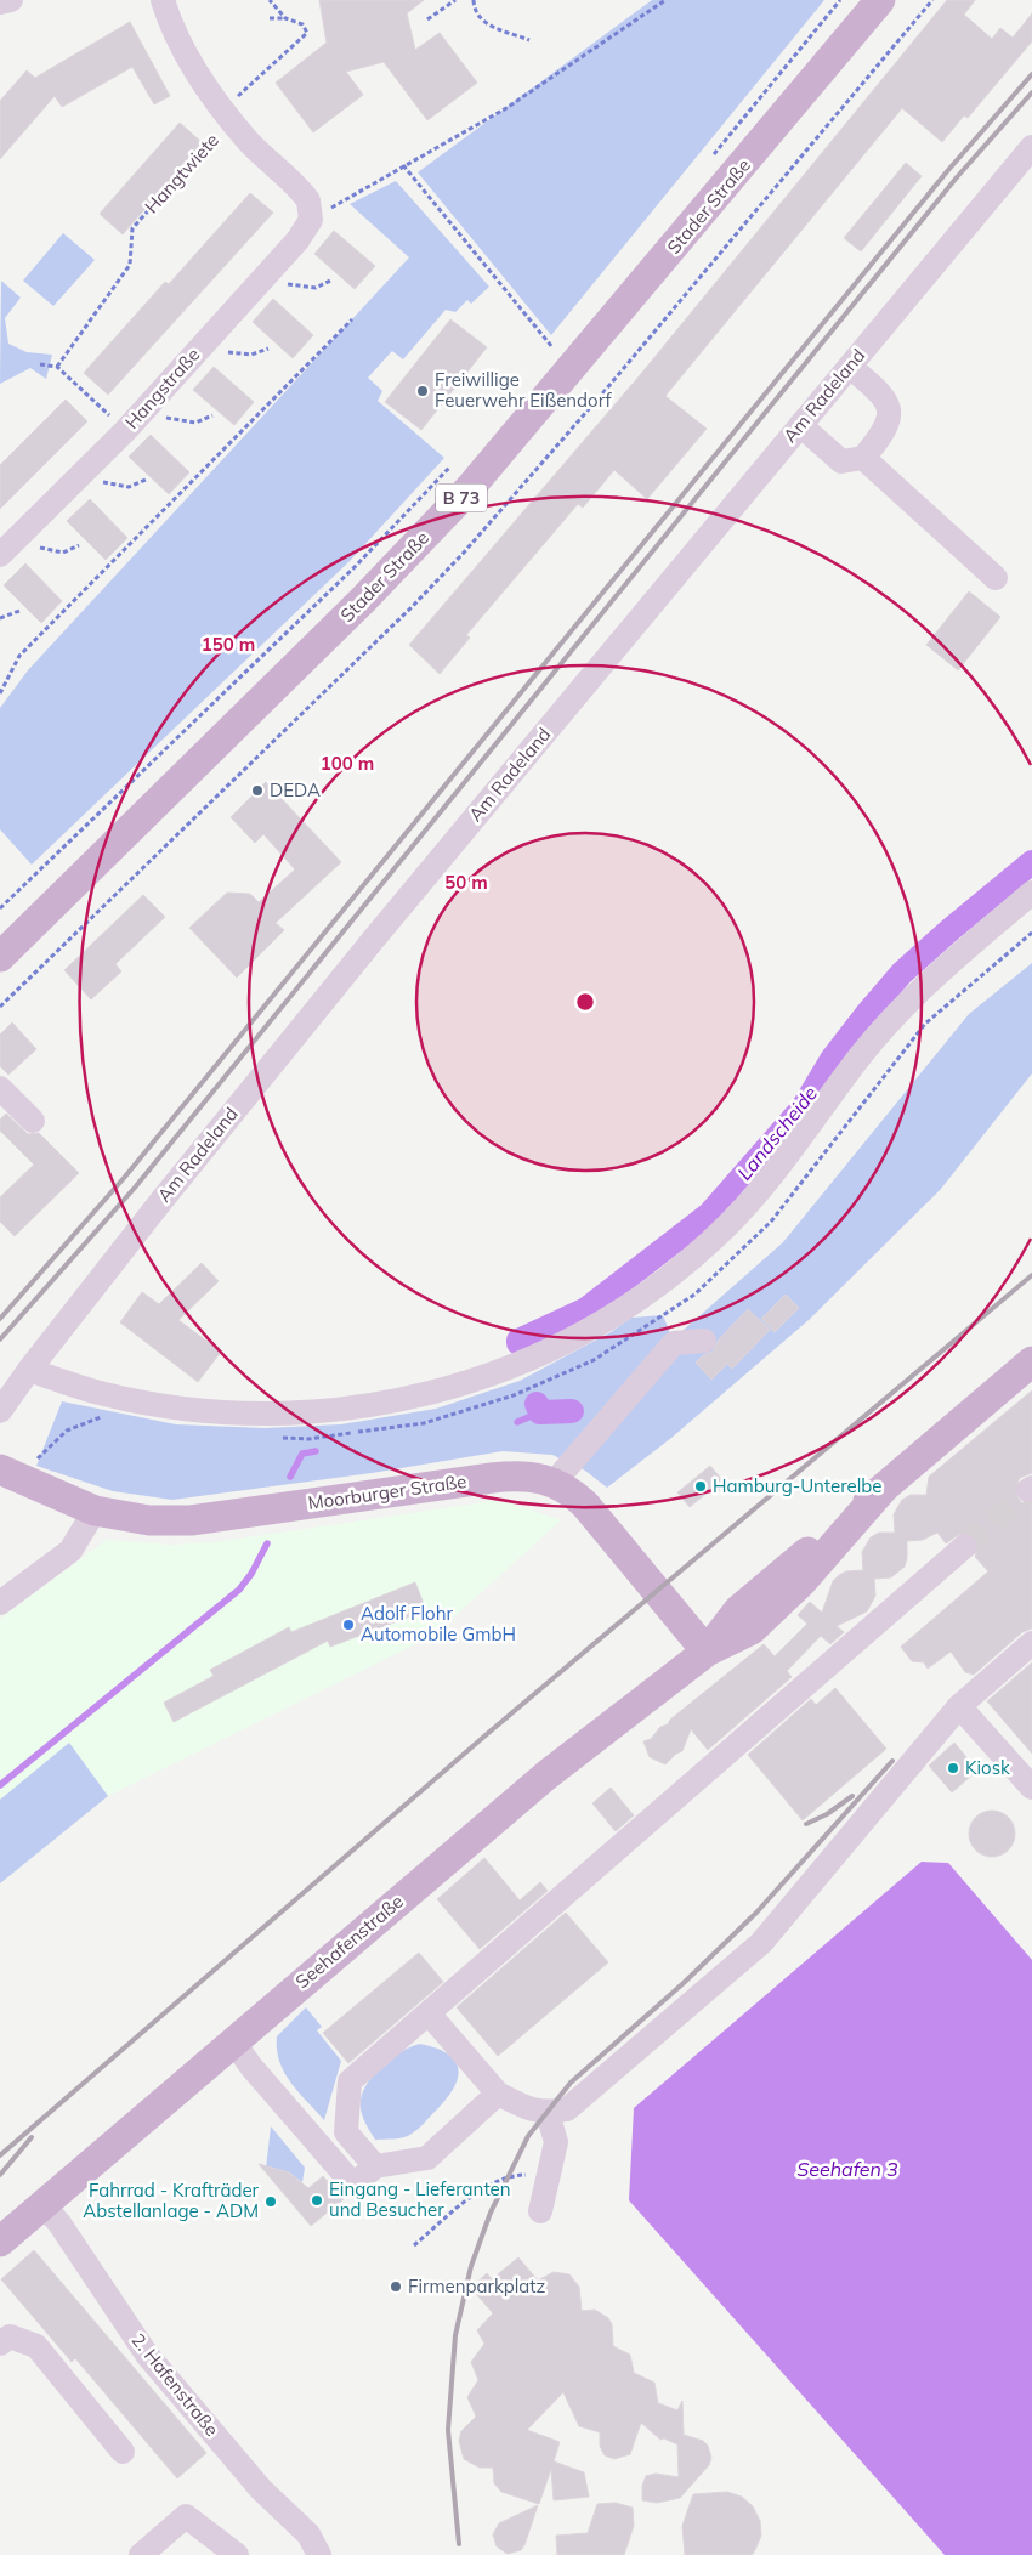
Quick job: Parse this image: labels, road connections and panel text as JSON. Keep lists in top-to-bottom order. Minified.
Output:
{"streets":{"main road":["Stader Straße","B 73","Moorburger Straße","Seehafenstraße"],"street":["Hangtwiete","Hangstraße","Am Radeland","2. Hafenstraße"]},"crossings":[["Hangtwiete","Hangstraße"],["Moorburger Straße","Seehafenstraße"],["Seehafenstraße","2. Hafenstraße"]],"water":["Landscheide","Seehafen 3"],"places":["Freiwillige Feuerwehr Eißendorf","DEDA","Hamburg-Unterelbe","Adolf Flohr Automobile GmbH","Kiosk","Eingang - Lieferanten und Besucher","Fahrrad - Krafträder Abstellanlage - ADM","Firmenparkplatz"],"rings":["150 m","100 m","50 m"]}
